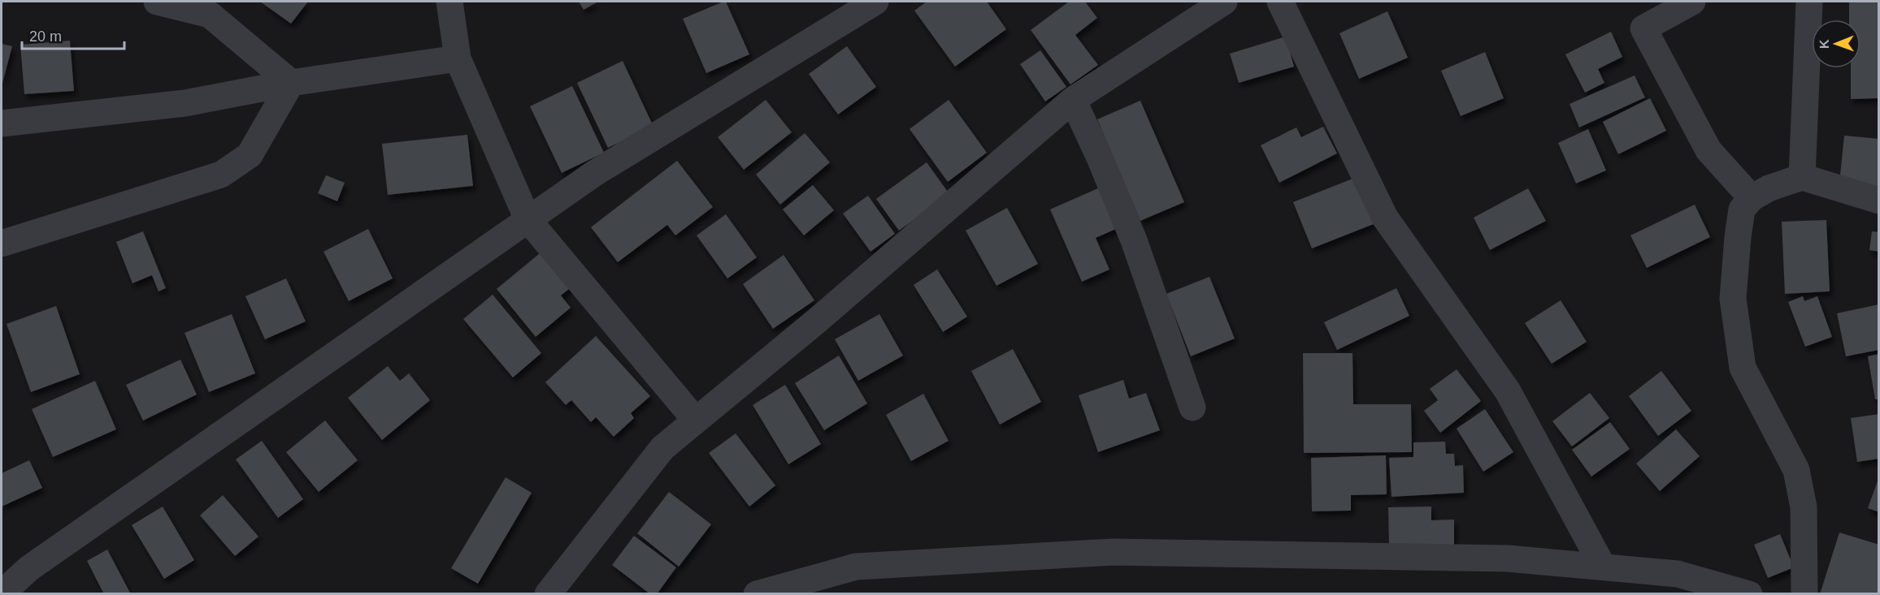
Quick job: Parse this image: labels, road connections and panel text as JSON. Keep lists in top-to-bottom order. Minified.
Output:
{"scale_bar":"20 m","north":"left"}
